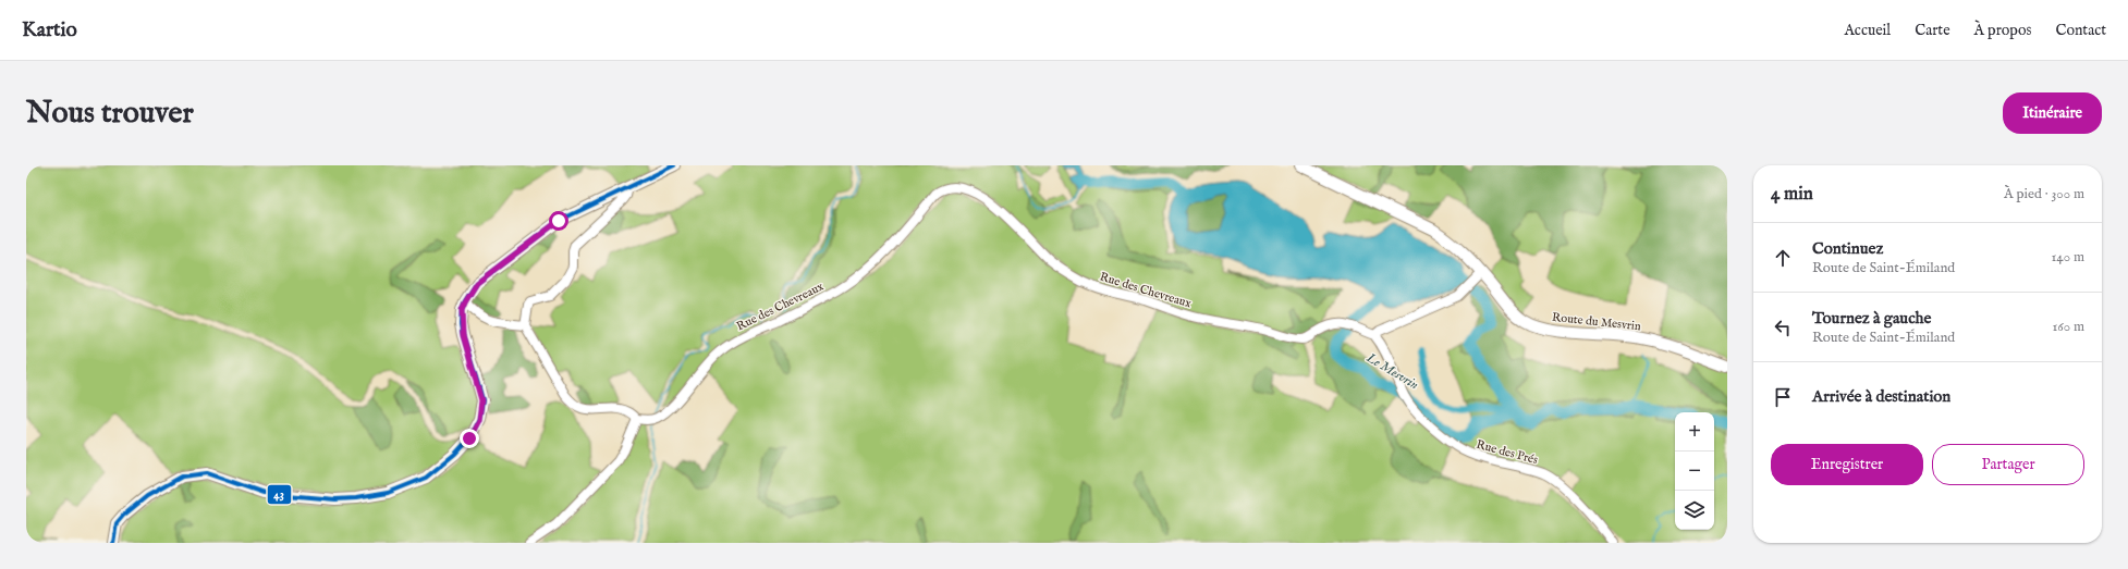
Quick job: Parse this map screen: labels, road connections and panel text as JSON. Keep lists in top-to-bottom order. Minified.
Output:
{"streets":{"main road":["Route du Mesvrin"],"street":["Rue des Chevreaux","Rue des Prés"]},"crossings":[["Rue des Chevreaux","Rue des Prés"]],"water":["Le Mesvrin"],"lines":["transit line 43"],"page":{"header":"Kartio","nav":["Accueil","Carte","À propos","Contact"],"buttons":["Itinéraire",["Enregistrer","Partager"]],"title":"Nous trouver","heading":["4 min","À pied · 300 m"],"list":[["Continuez","Route de Saint-Émiland","140 m"],["Tournez à gauche","Route de Saint-Émiland","160 m"],"Arrivée à destination"],"map_buttons":["+","−"]}}
